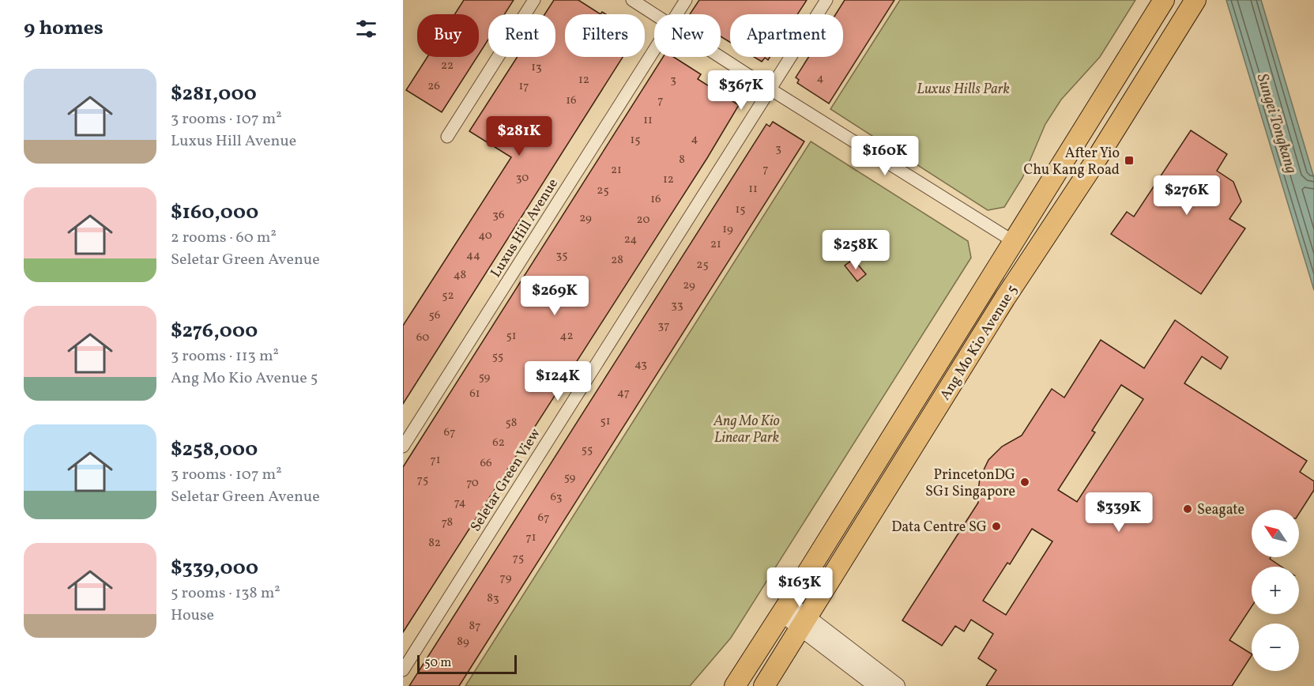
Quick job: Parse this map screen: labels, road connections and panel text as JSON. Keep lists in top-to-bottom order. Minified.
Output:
{"streets":{"main road":["Ang Mo Kio Avenue 5"],"street":["Luxus Hill Avenue","Seletar Green View"]},"water":["Sungei Tongkang"],"parks":["Luxus Hills Park","Ang Mo Kio Linear Park"],"places":{"transit":["After Yio Chu Kang Road"],"other":["PrincetonDG SG1 Singapore","Seagate","Data Centre SG"]},"house_numbers":["22","13","4","12","3","26","17","16","7","11","4","15","3","8","7","21","30","12","11","25","16","15","36","29","20","19","40","24","21","44","35","28","25","48","29","52","33","56","37","51","42","60","55","43","59","47","61","51","58","67","62","55","71","66","59","75","70","63","74","67","78","71","82","75","79","83","87","89"],"scale_bar":"50 m","north":"top left","page":{"heading":"9 homes","chip":["Buy","Rent","Filters","New","Apartment"],"list":[{"name":"$281,000","note":"3 rooms · 107 m² · Luxus Hill Avenue"},{"name":"$160,000","note":"2 rooms · 60 m² · Seletar Green Avenue"},{"name":"$276,000","note":"3 rooms · 113 m² · Ang Mo Kio Avenue 5"},{"name":"$258,000","note":"3 rooms · 107 m² · Seletar Green Avenue"},{"name":"$339,000","note":"5 rooms · 138 m² · House"}],"price":["$367K","$281K","$160K","$276K","$258K","$269K","$124K","$339K","$163K"],"map_buttons":["+","−"],"scale":"50 m"}}
